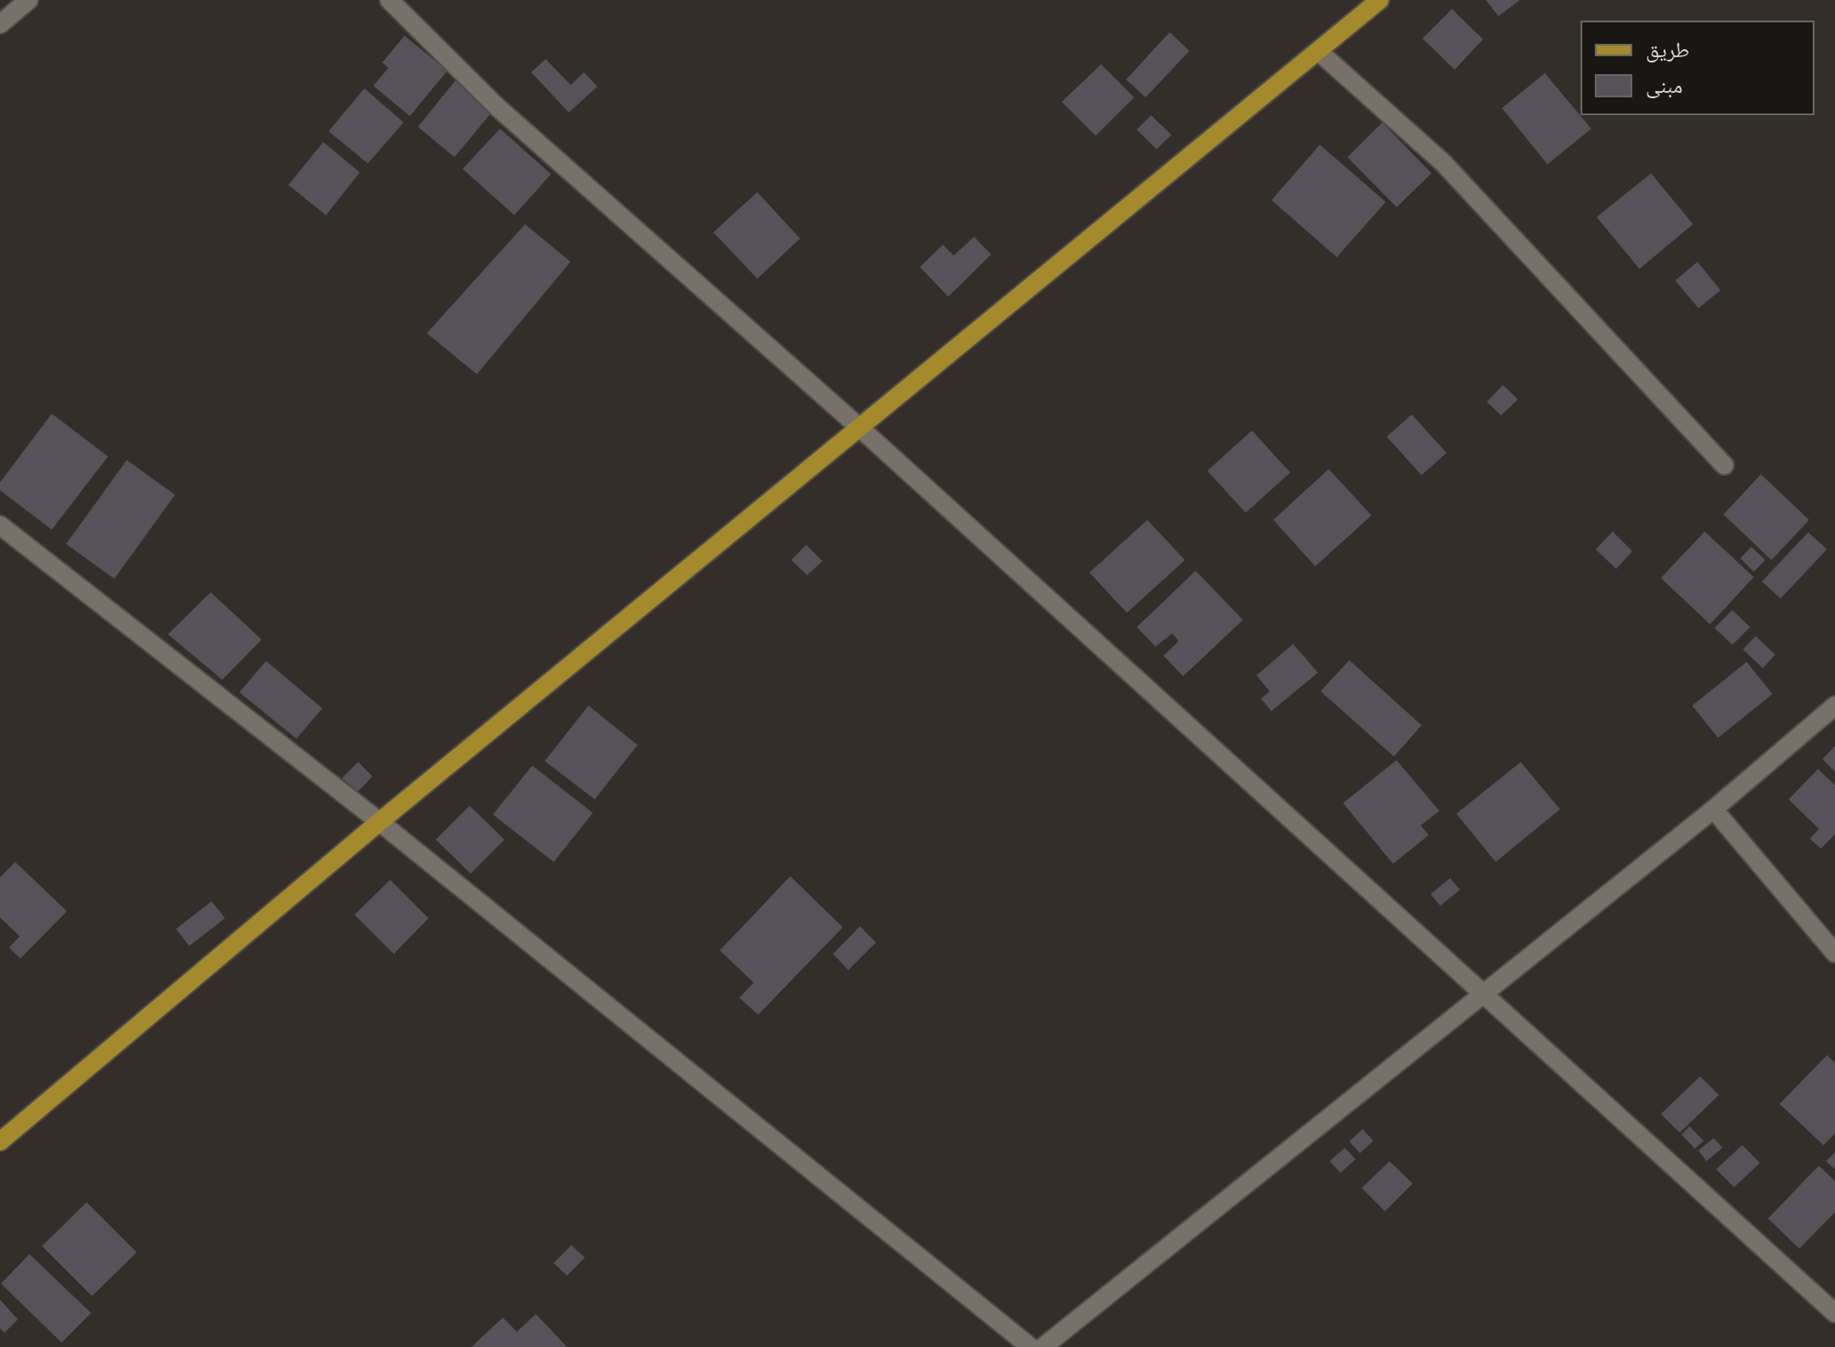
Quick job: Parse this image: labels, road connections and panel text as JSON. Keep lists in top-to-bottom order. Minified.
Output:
{"legend":["طريق","مبنى"]}
